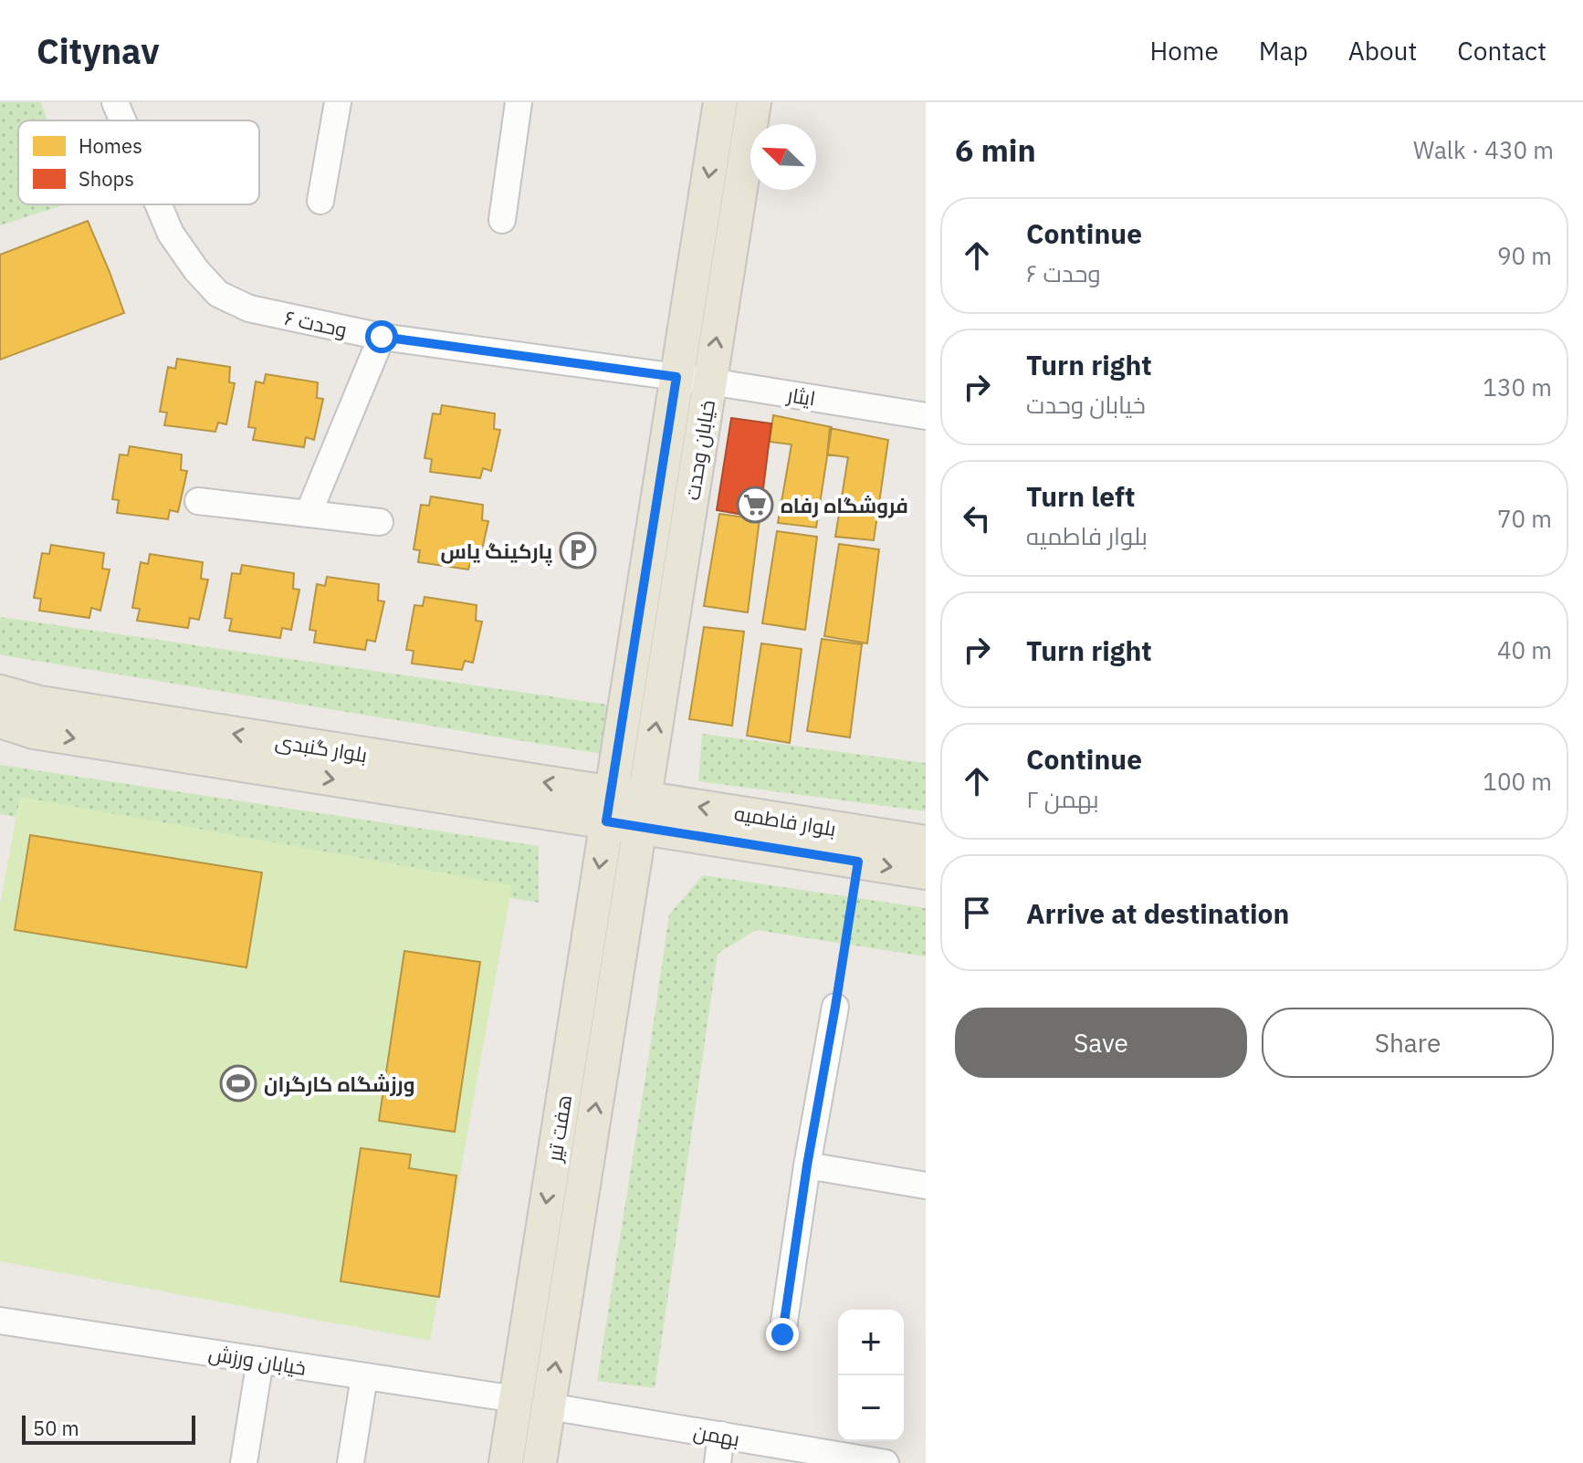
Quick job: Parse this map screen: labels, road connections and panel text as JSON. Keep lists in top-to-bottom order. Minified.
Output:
{"streets":{"main road":["خیابان وحدت","بلوار گنبدی","بلوار فاطمیه","هفت تیر"],"street":["وحدت ۶","ایثار","خیابان ورزش","بهمن"]},"crossings":[["وحدت ۶","ایثار"],["وحدت ۶","خیابان وحدت"],["ایثار","خیابان وحدت"],["خیابان وحدت","بلوار گنبدی"],["خیابان وحدت","بلوار فاطمیه"],["خیابان وحدت","هفت تیر"],["بلوار گنبدی","بلوار فاطمیه"],["بلوار گنبدی","هفت تیر"],["بلوار فاطمیه","هفت تیر"],["هفت تیر","خیابان ورزش"],["هفت تیر","بهمن"]],"places":{"supermarket":["فروشگاه رفاه"],"parking":["پارکینگ یاس"],"sports":["ورزشگاه کارگران"]},"legend":["Homes","Shops"],"scale_bar":"50 m","north":"top left","page":{"header":"Citynav","nav":["Home","Map","About","Contact"],"heading":["6 min","Walk · 430 m"],"list":[["Continue","وحدت ۶","90 m"],["Turn right","خیابان وحدت","130 m"],["Turn left","بلوار فاطمیه","70 m"],["Turn right","40 m"],["Continue","بهمن ۲","100 m"],"Arrive at destination"],"buttons":["Save","Share"],"map_buttons":["+","−"],"scale":"50 m"}}
